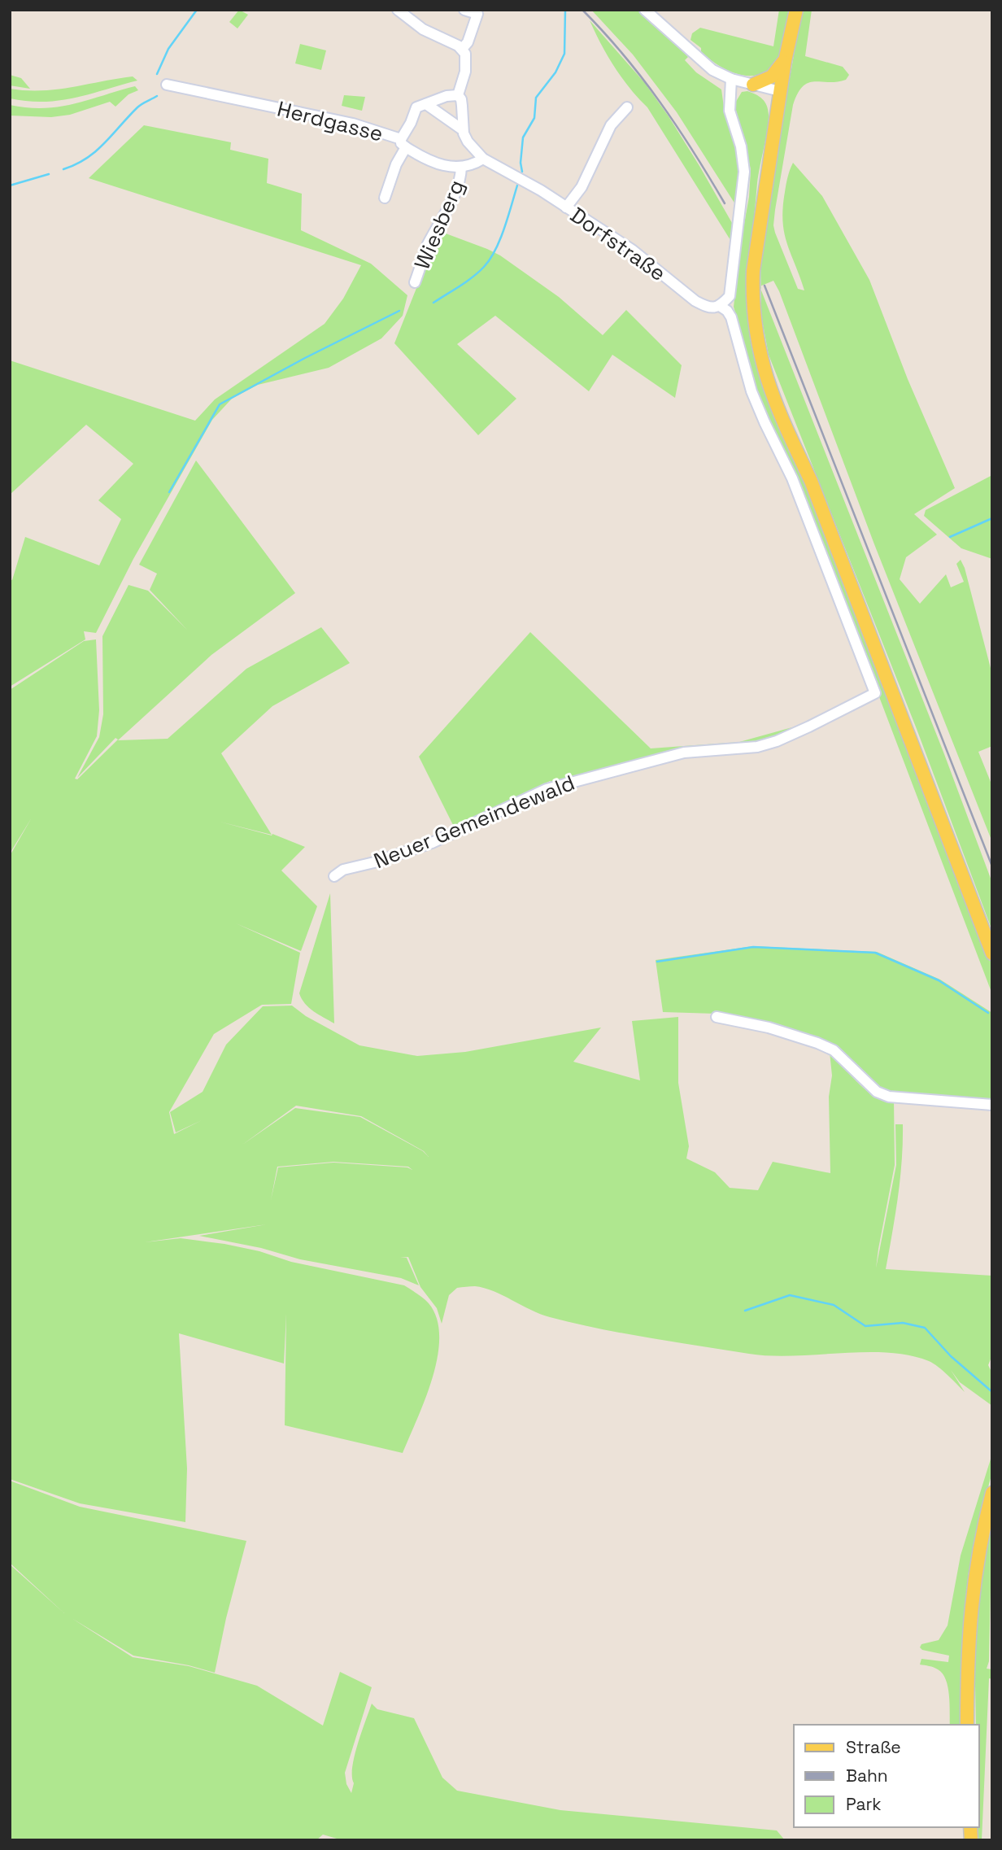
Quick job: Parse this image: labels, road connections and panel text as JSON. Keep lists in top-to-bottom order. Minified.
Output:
{"streets":{"street":["Herdgasse","Wiesberg","Dorfstraße","Neuer Gemeindewald"]},"crossings":[["Herdgasse","Wiesberg"],["Dorfstraße","Neuer Gemeindewald"]],"legend":["Straße","Bahn","Park"]}
